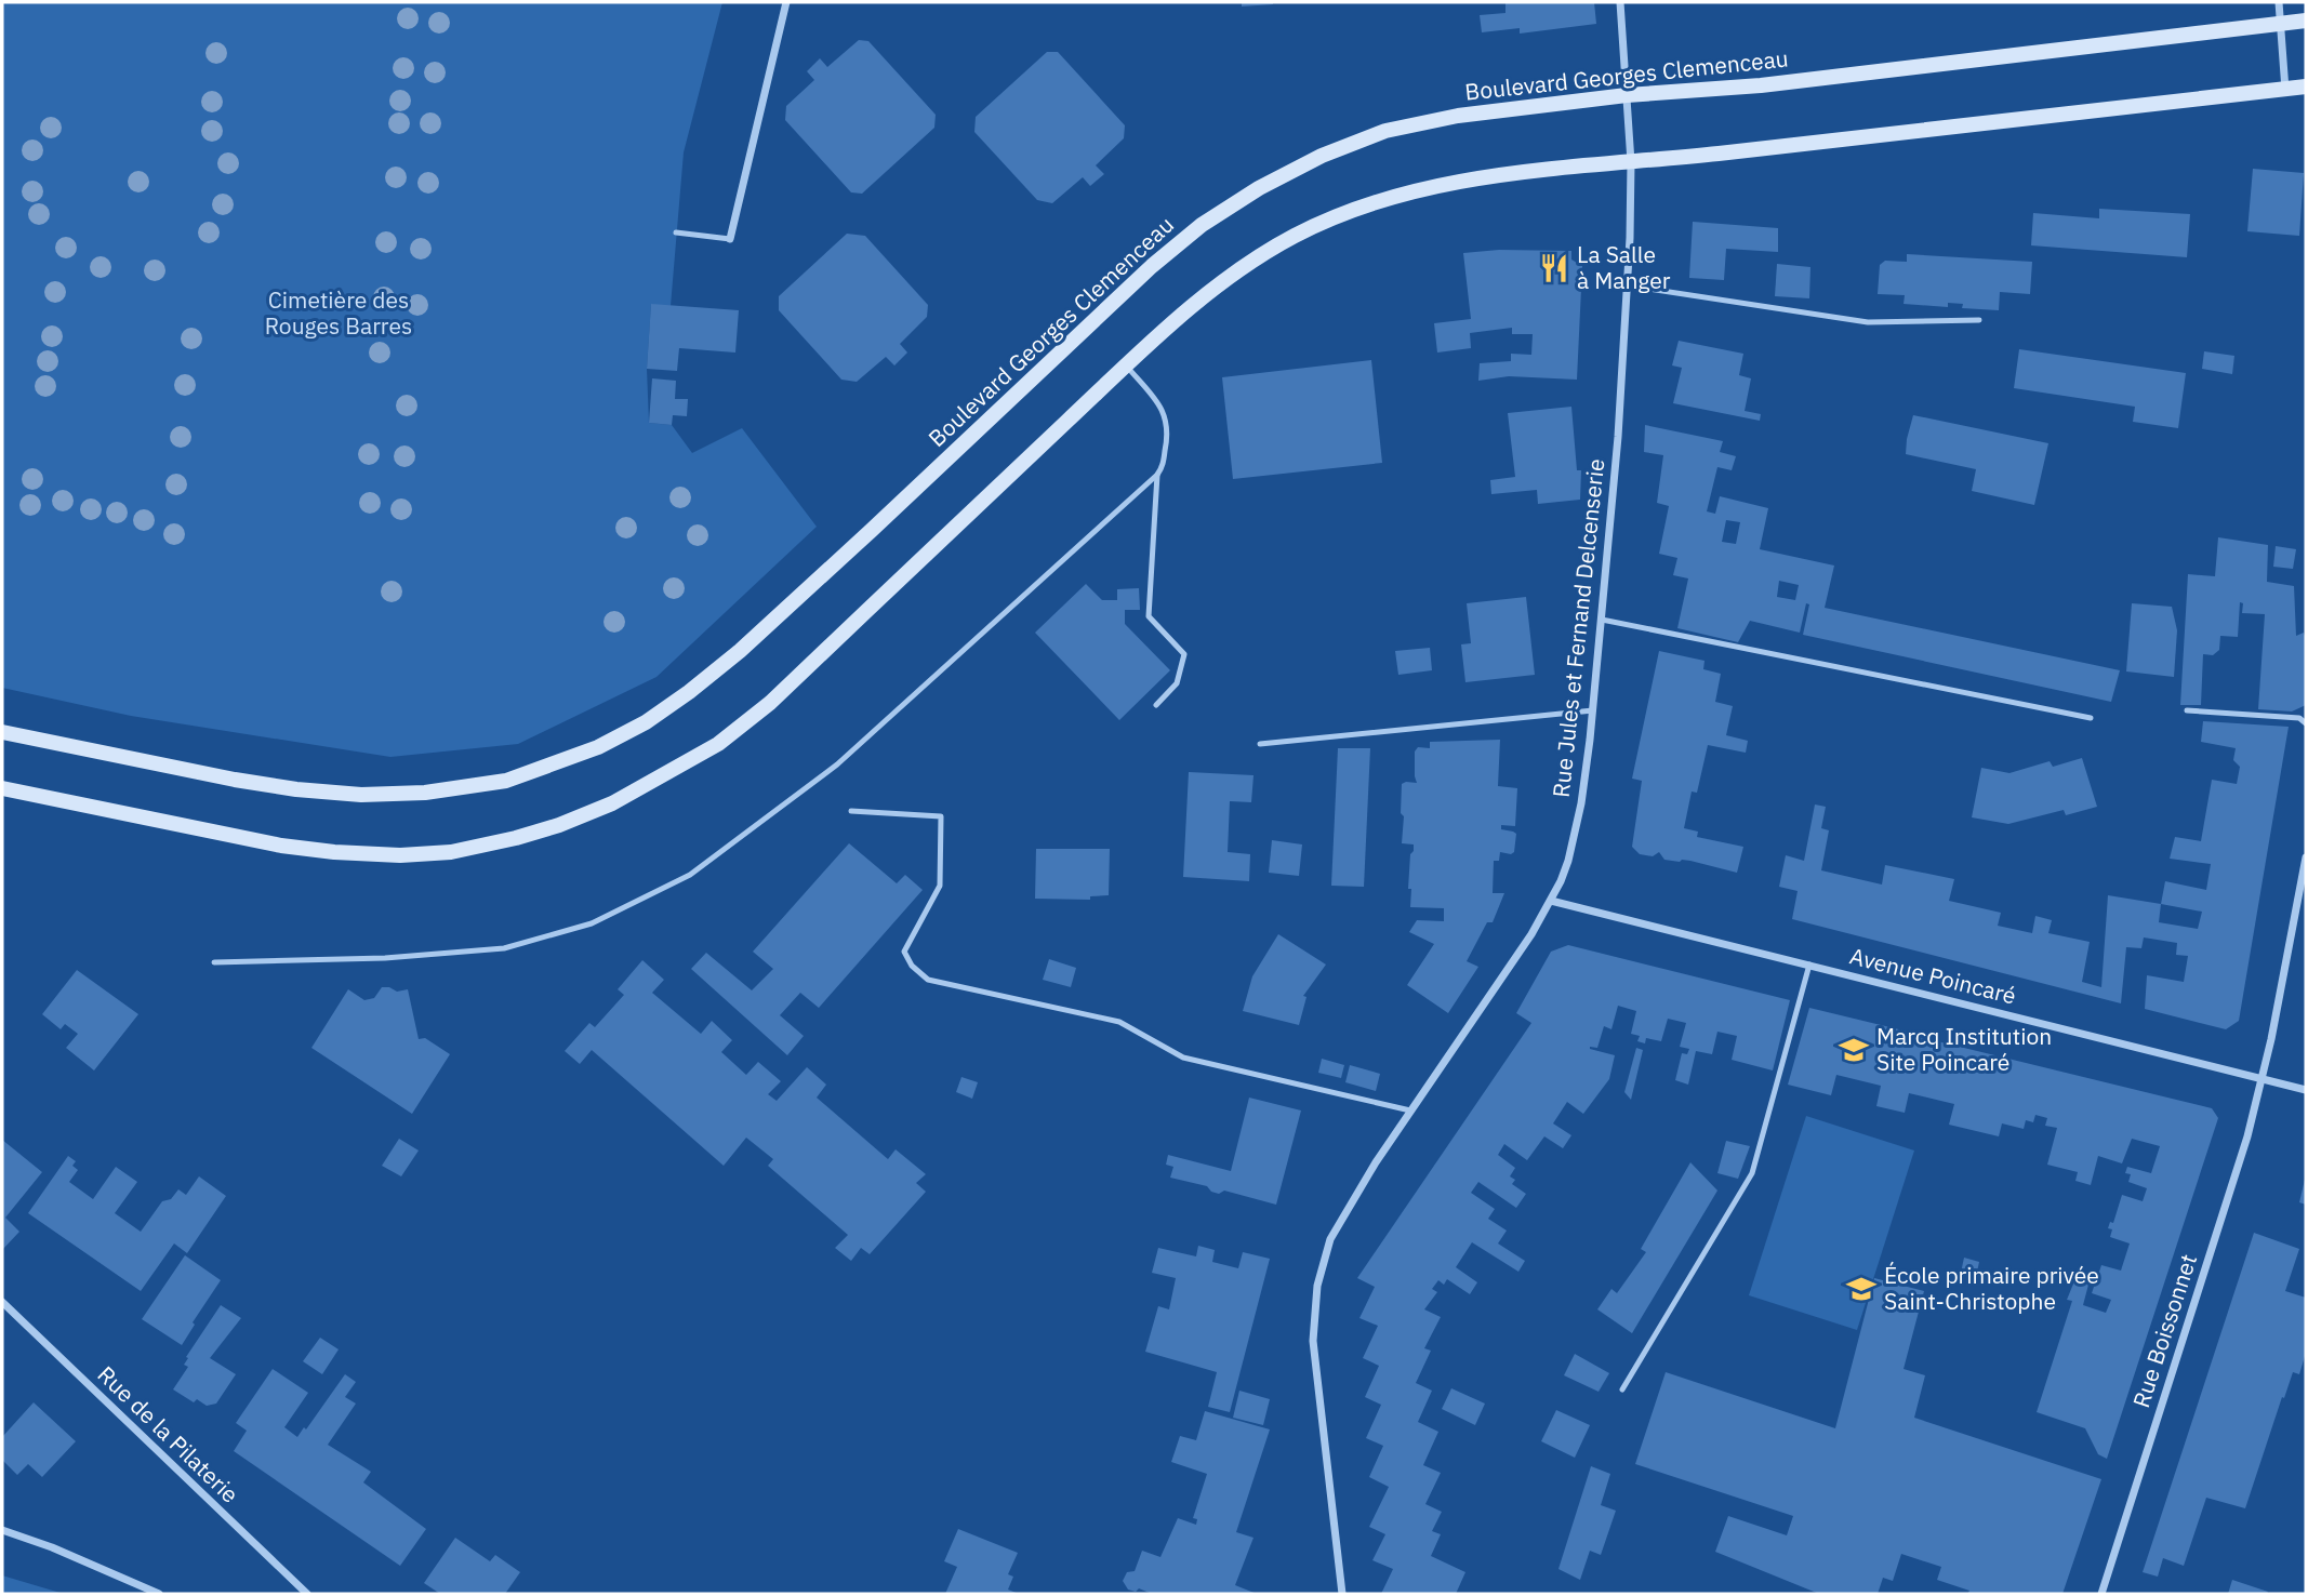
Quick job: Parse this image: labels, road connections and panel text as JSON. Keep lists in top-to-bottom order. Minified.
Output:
{"streets":{"main road":["Boulevard Georges Clemenceau"],"street":["Rue Jules et Fernand Delcenserie","Avenue Poincaré","Rue Boissonnet","Rue de la Pilaterie"]},"crossings":[["Boulevard Georges Clemenceau","Rue Jules et Fernand Delcenserie"],["Rue Jules et Fernand Delcenserie","Avenue Poincaré"],["Avenue Poincaré","Rue Boissonnet"]],"parks":["Cimetière des Rouges Barres"],"places":{"restaurant":["La Salle à Manger"],"school or university":["Marcq Institution Site Poincaré","École primaire privée Saint-Christophe"]}}
